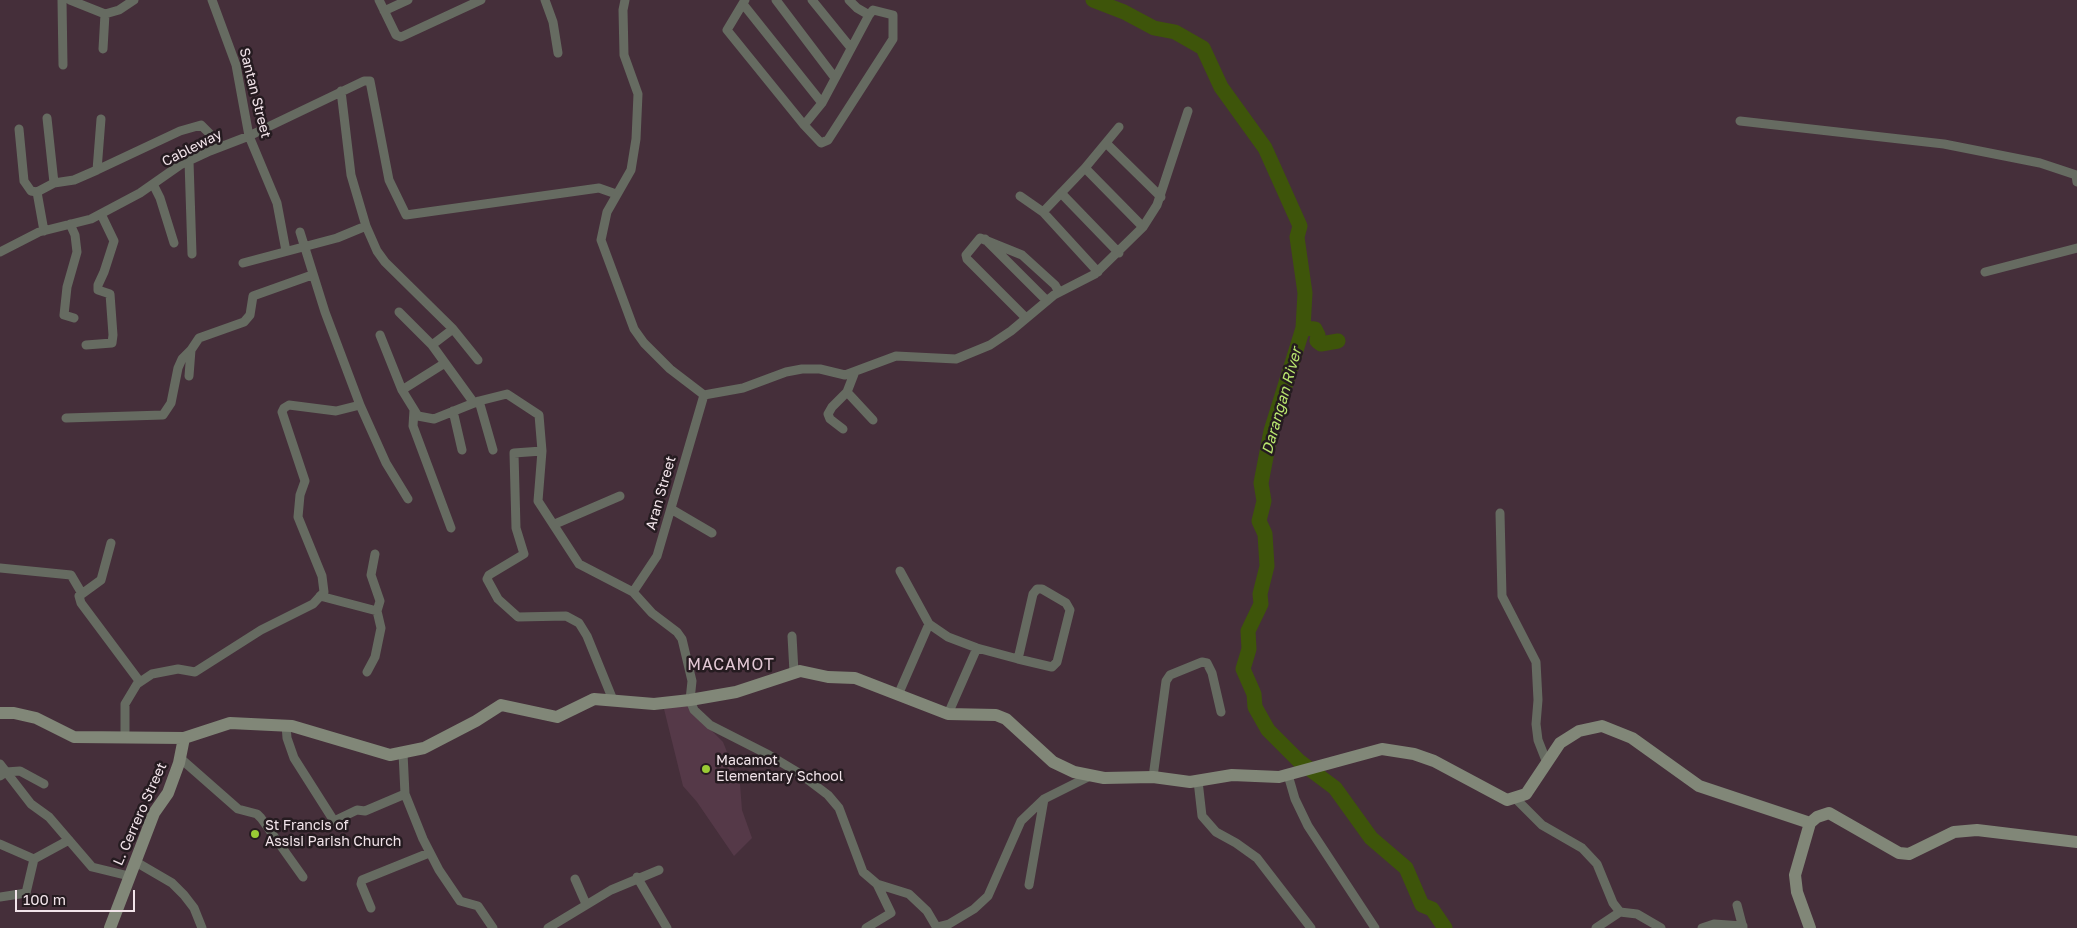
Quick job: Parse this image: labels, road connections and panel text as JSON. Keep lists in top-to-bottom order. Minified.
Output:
{"streets":{"street":["Santan Street","Cableway","Aran Street","L. Cerrero Street"]},"crossings":[["Santan Street","Cableway"]],"districts":["MACAMOT"],"water":["Darangan River"],"places":["Macamot Elementary School","St Francis of Assisi Parish Church"],"scale_bar":"100 m"}
